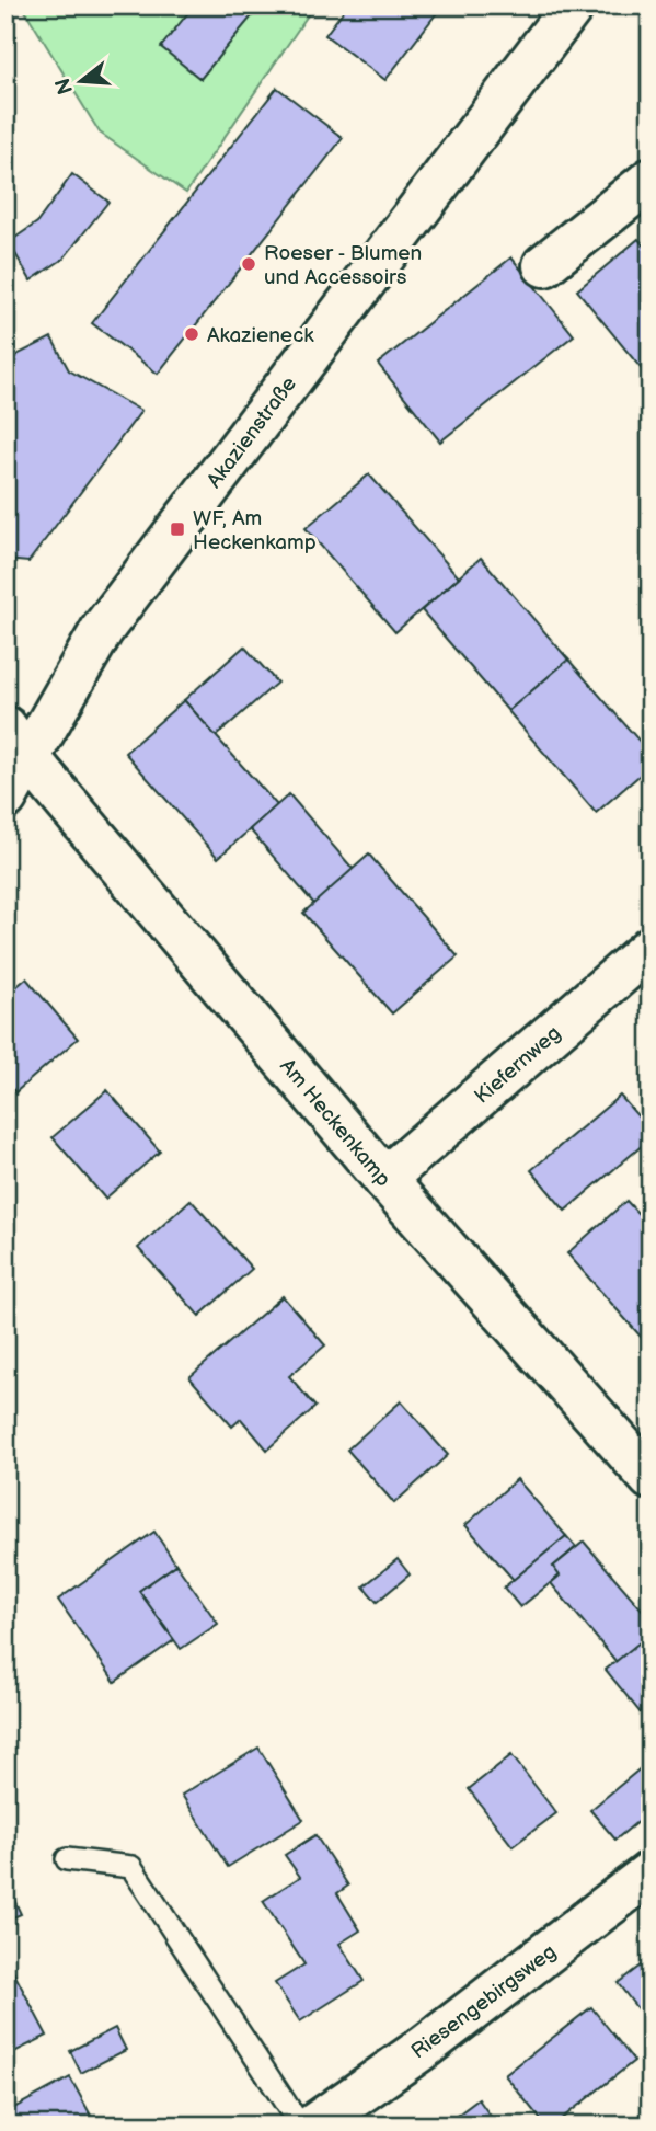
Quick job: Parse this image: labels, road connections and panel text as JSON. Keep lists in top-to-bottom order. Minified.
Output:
{"streets":{"street":["Akazienstraße","Kiefernweg","Am Heckenkamp","Riesengebirgsweg"]},"crossings":[["Akazienstraße","Am Heckenkamp"],["Kiefernweg","Am Heckenkamp"]],"places":{"other":["Roeser - Blumen und Accessoirs","Akazieneck"],"transit":["WF, Am Heckenkamp"]},"north":"left"}
